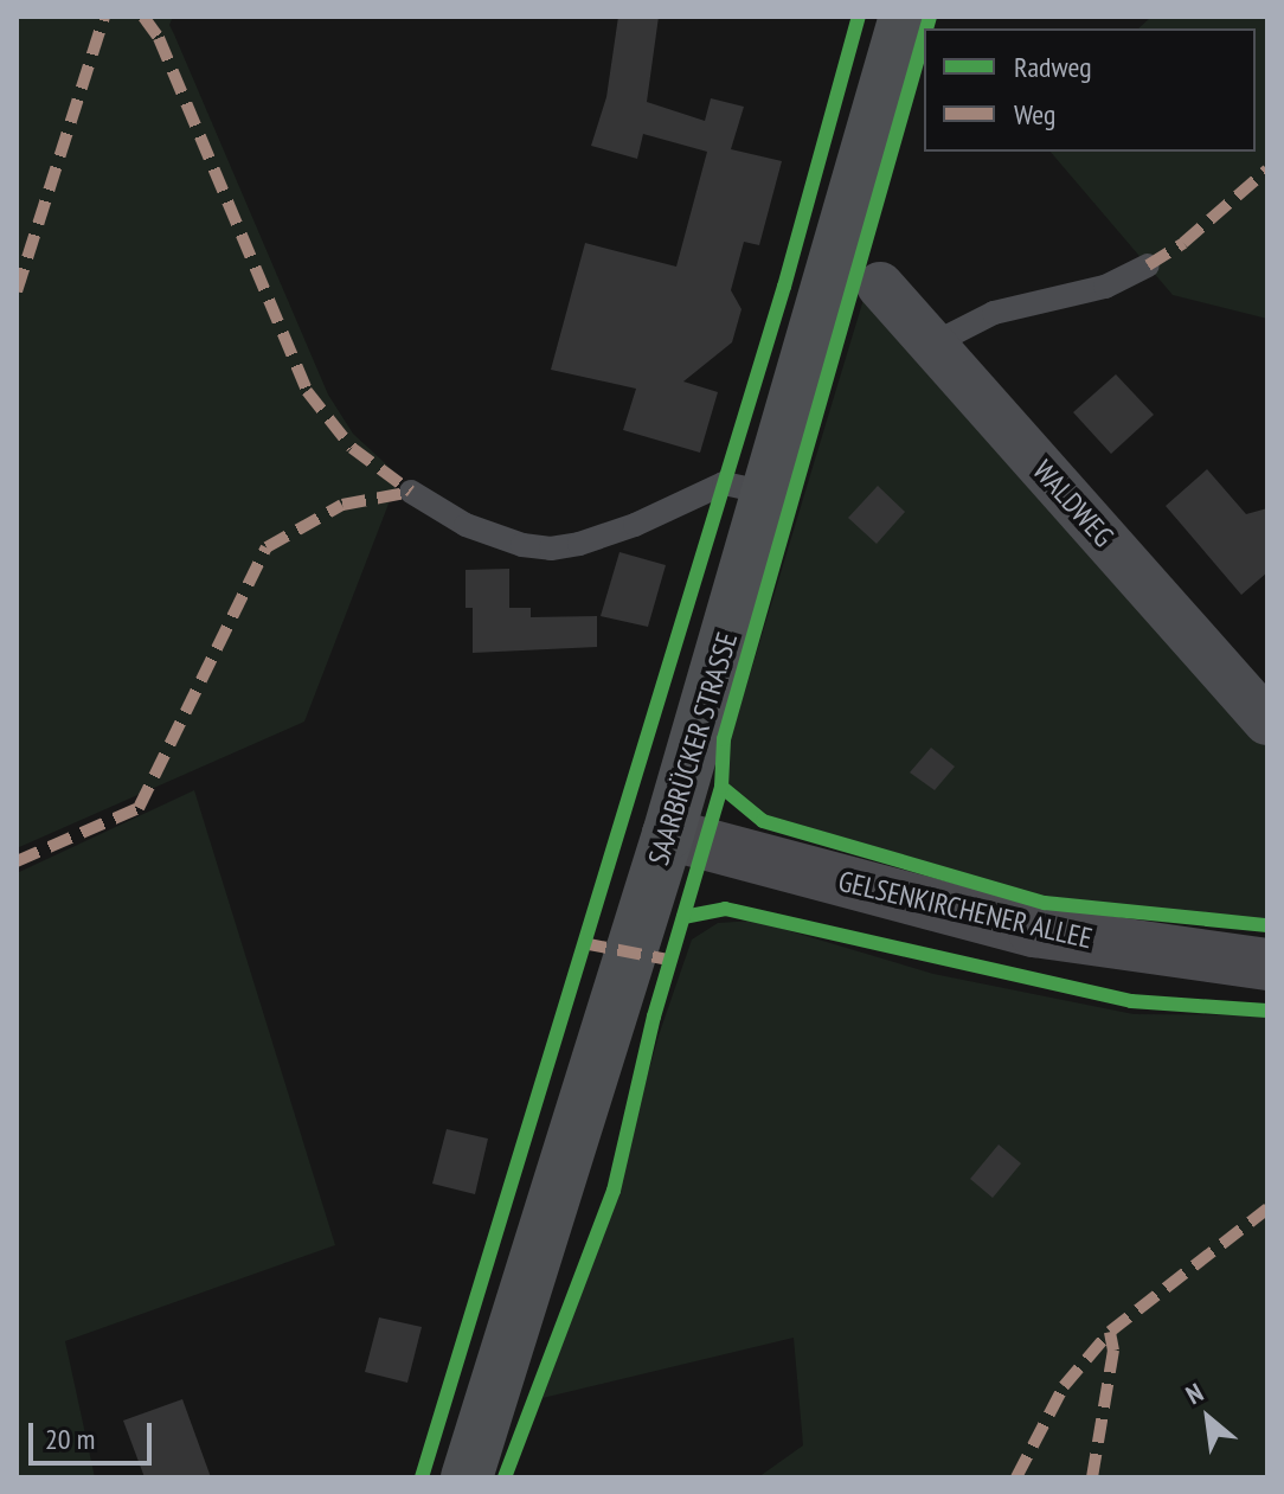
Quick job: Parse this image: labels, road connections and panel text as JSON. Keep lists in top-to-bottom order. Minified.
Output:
{"streets":{"main road":["SAARBRÜCKER STRASSE","GELSENKIRCHENER ALLEE"],"street":["WALDWEG"]},"crossings":[["SAARBRÜCKER STRASSE","GELSENKIRCHENER ALLEE"]],"legend":["Radweg","Weg"],"scale_bar":"20 m","north":"top left"}
